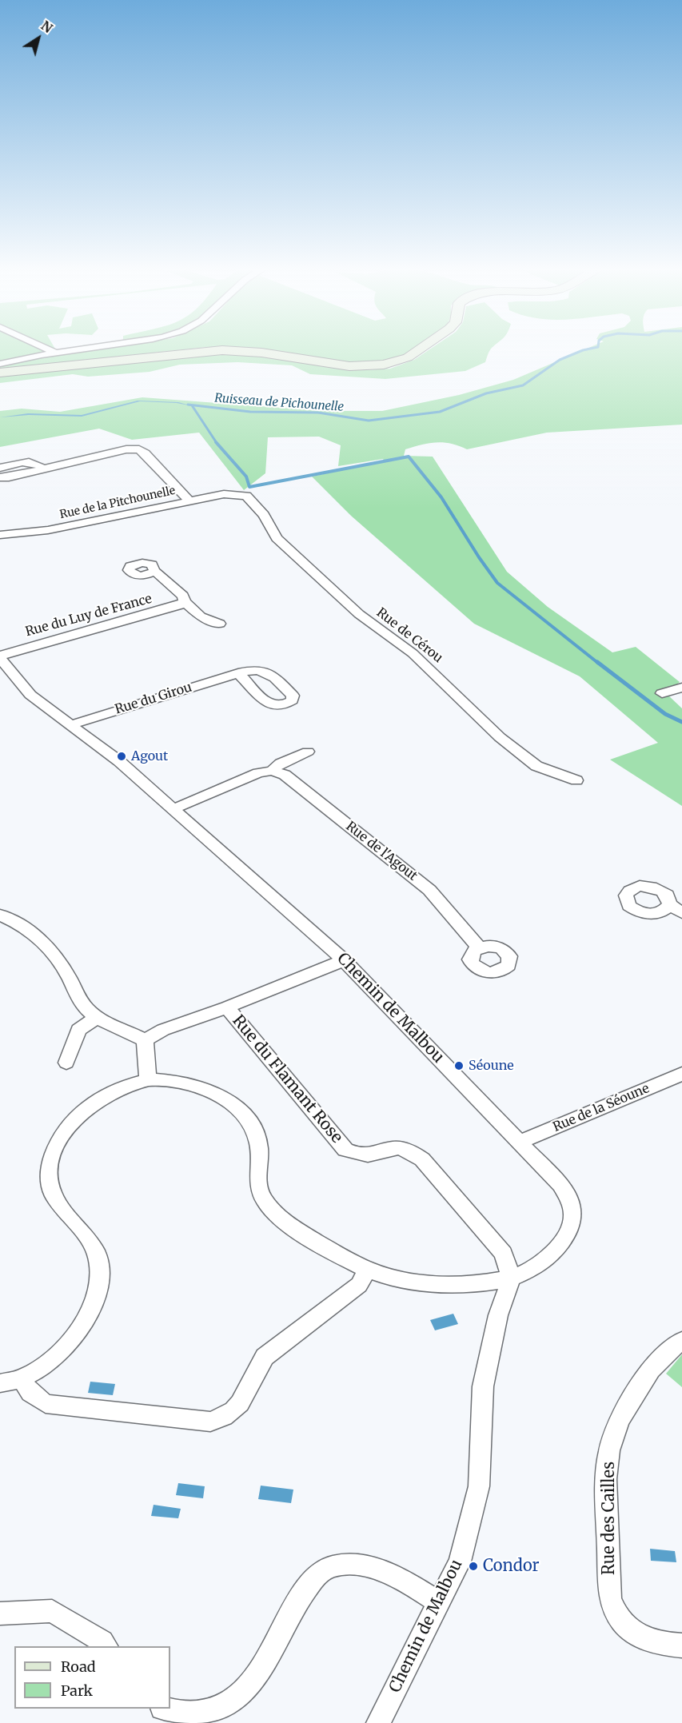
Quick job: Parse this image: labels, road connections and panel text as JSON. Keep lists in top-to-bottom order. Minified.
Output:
{"streets":{"street":["Rue de la Pitchounelle","Rue du Luy de France","Rue de Cérou","Rue du Girou","Rue de l'Agout","Chemin de Malbou","Rue du Flamant Rose","Rue de la Séoune","Rue des Cailles"]},"crossings":[["Rue de la Pitchounelle","Rue de Cérou"],["Rue du Luy de France","Chemin de Malbou"],["Rue du Girou","Chemin de Malbou"],["Chemin de Malbou","Rue du Flamant Rose"],["Chemin de Malbou","Rue de la Séoune"]],"water":["Ruisseau de Pichounelle"],"places":["Agout","Séoune","Condor"],"legend":["Road","Park"],"north":"top right"}
